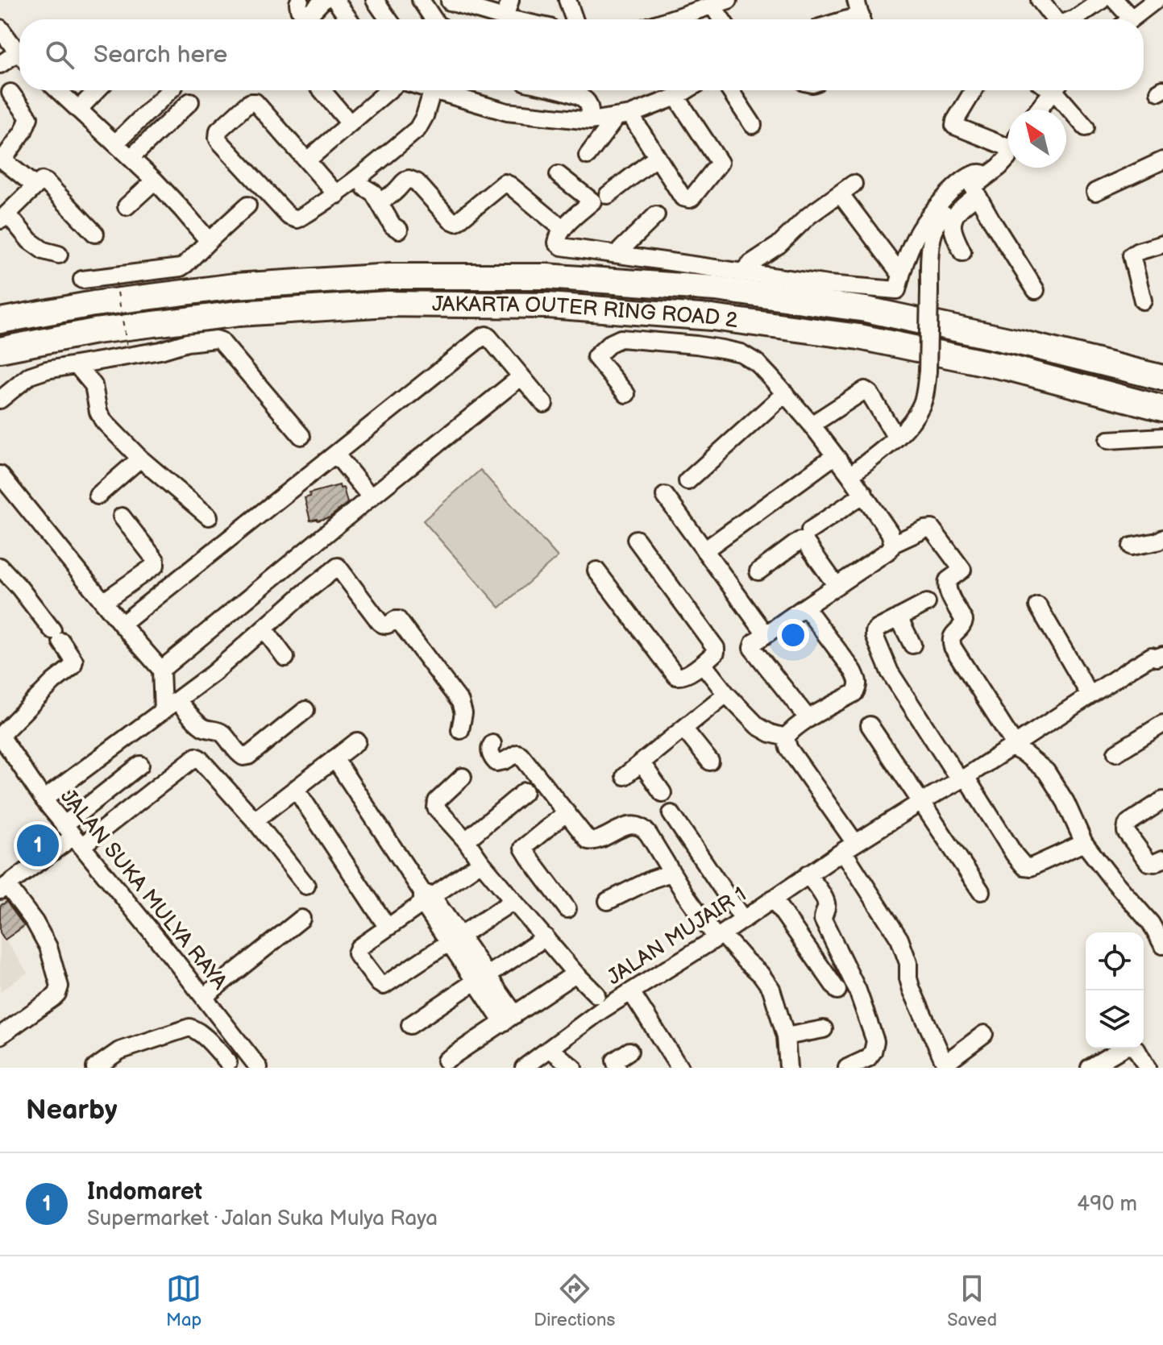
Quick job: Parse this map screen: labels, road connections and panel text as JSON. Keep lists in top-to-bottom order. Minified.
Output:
{"streets":{"highway":["JAKARTA OUTER RING ROAD 2"],"street":["JALAN SUKA MULYA RAYA","JALAN MUJAIR 1"]},"north":"top left","page":{"search":"Search here","pins":"1","heading":"Nearby","list":[{"mark":"1","name":"Indomaret","note":"Supermarket · Jalan Suka Mulya Raya","value":"490 m"}],"nav":["Map","Directions","Saved"]}}
